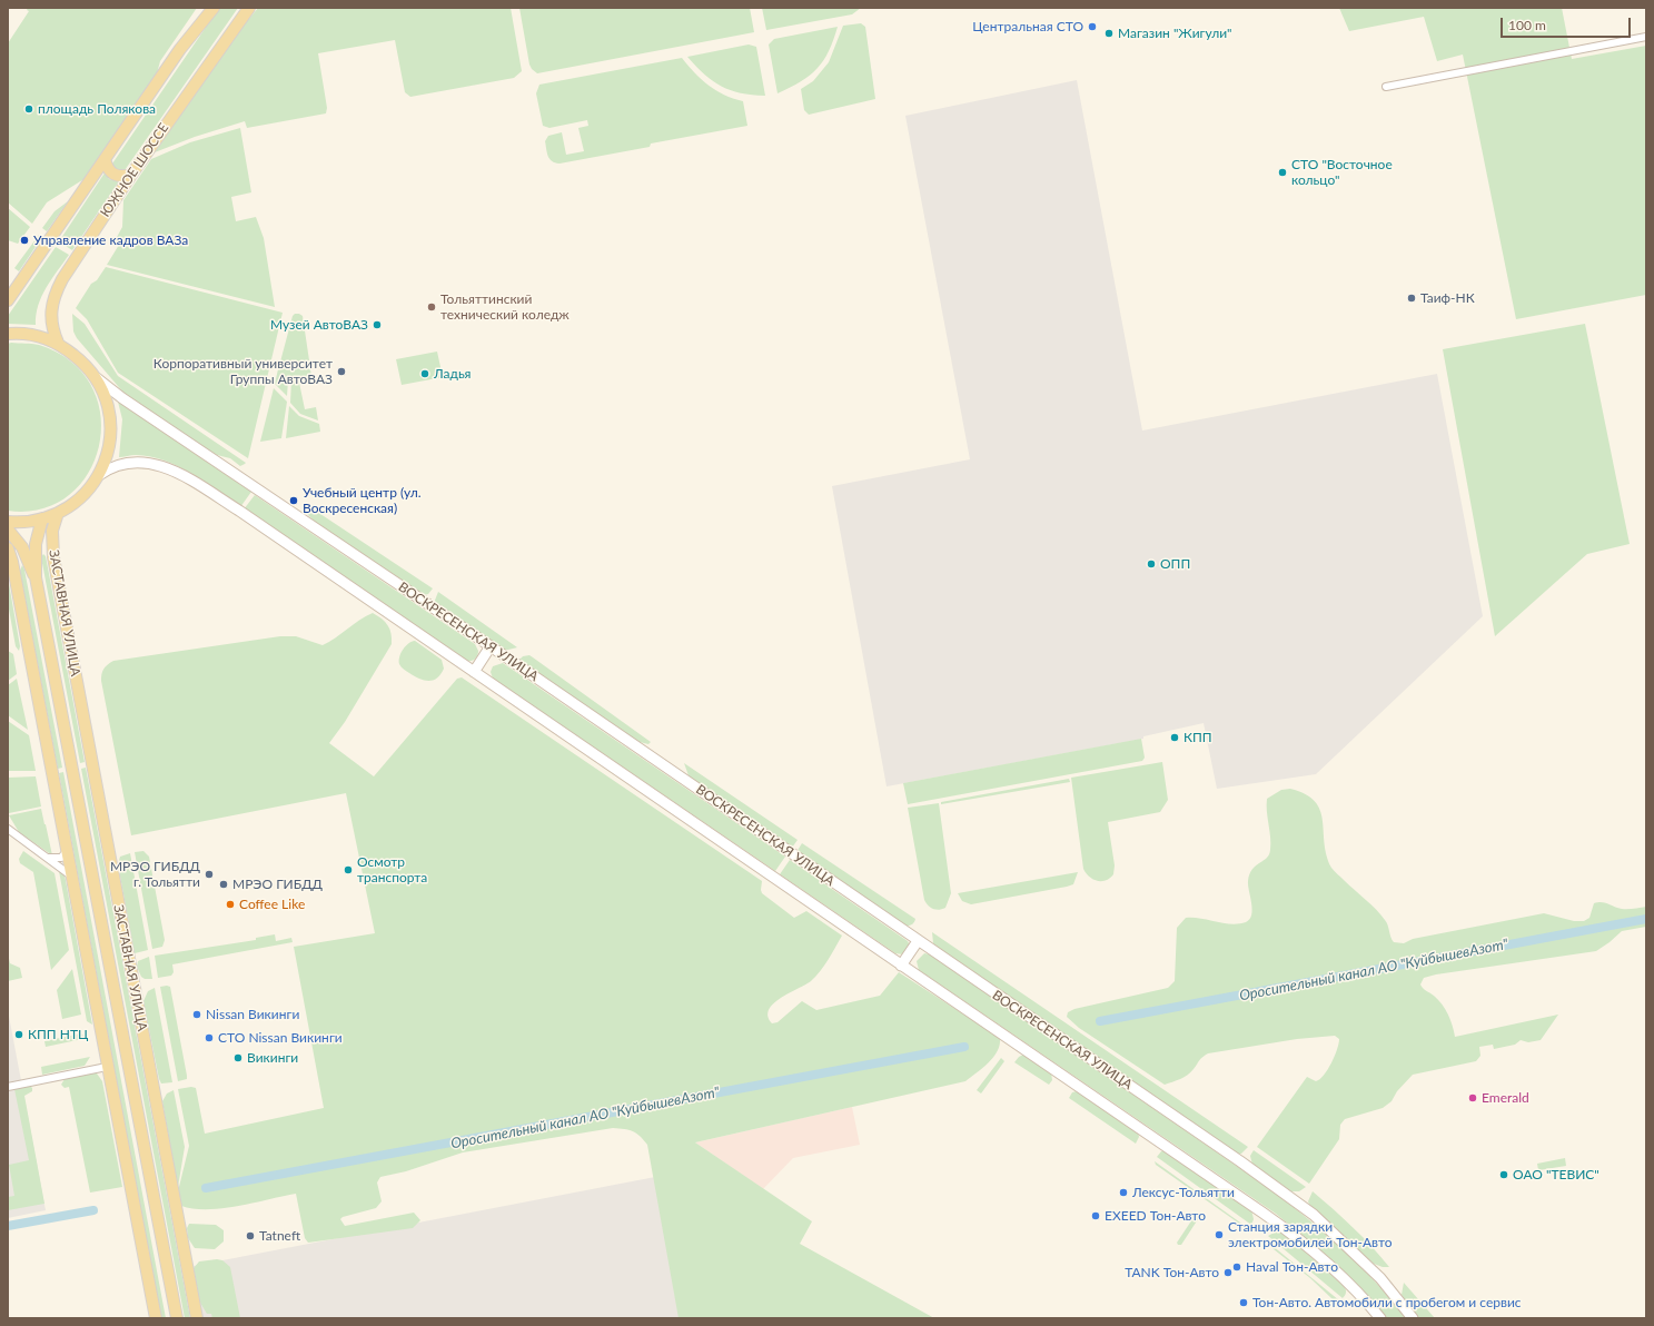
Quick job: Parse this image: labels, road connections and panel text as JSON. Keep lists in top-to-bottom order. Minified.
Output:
{"streets":{"main road":["ЮЖНОЕ ШОССЕ","ЗАСТАВНАЯ УЛИЦА","ВОСКРЕСЕНСКАЯ УЛИЦА"]},"water":["Оросительный канал АО \"КуйбышевАзот\""],"places":["Центральная СТО","Магазин \"Жигули\"","площадь Полякова","СТО \"Восточное кольцо\"","Управление кадров ВАЗа","Таиф-НК","Тольяттинский технический коледж","Музей АвтоВАЗ","Корпоративный университет Группы АвтоВАЗ","Ладья","Учебный центр (ул. Воскресенская)","ОПП","КПП","Осмотр транспорта","МРЭО ГИБДД г. Тольятти","МРЭО ГИБДД","Coffee Like","Nissan Викинги","КПП НТЦ","СТО Nissan Викинги","Викинги","Emerald","ОАО \"ТЕВИС\"","Лексус-Тольятти","EXEED Тон-Авто","Станция зарядки электромобилей Тон-Авто","Tatneft","Haval Тон-Авто","TANK Тон-Авто","Тон-Авто. Автомобили с пробегом и сервис"],"scale_bar":"100 m"}
